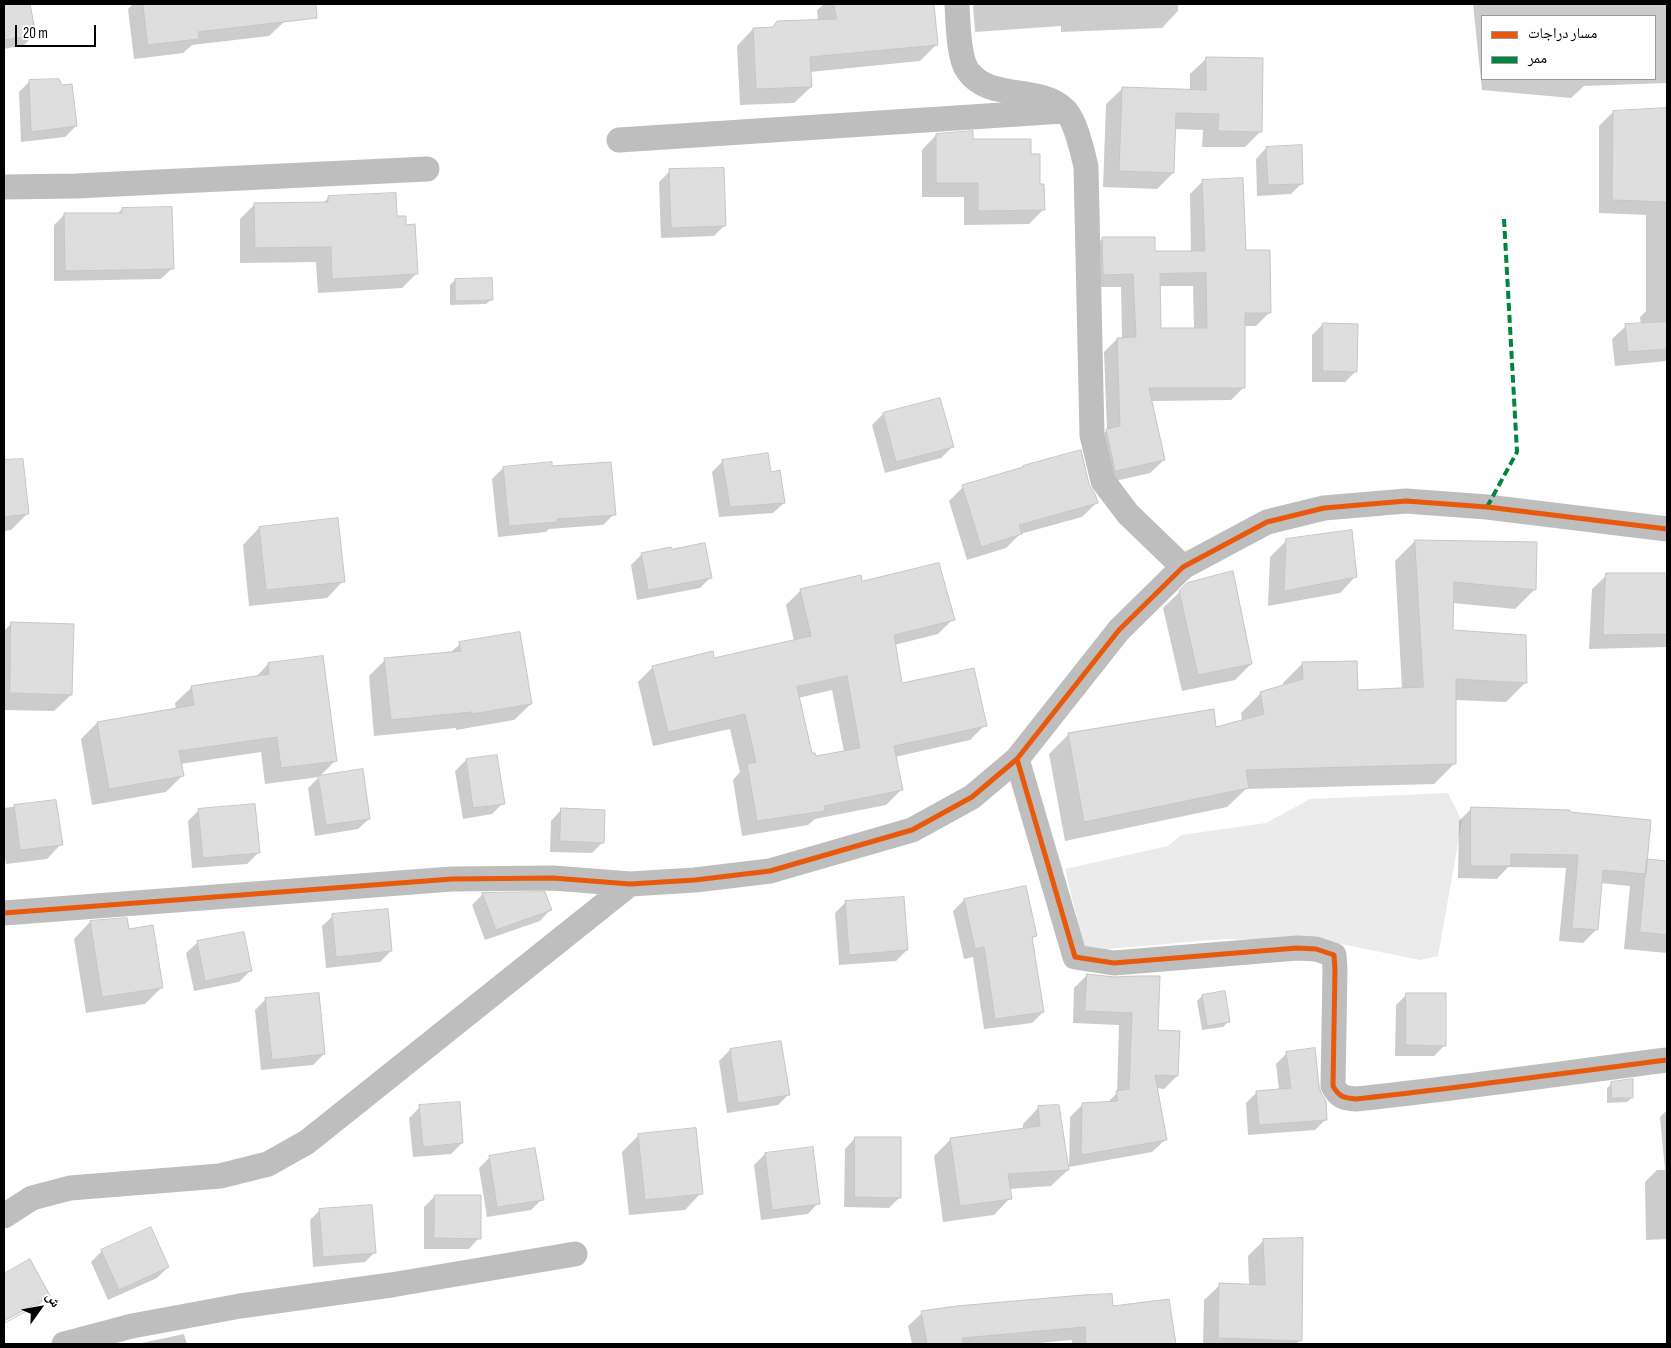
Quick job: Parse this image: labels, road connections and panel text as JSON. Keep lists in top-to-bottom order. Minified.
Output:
{"legend":["مسار دراجات","ممر"],"scale_bar":"20 m","north":"top right"}
